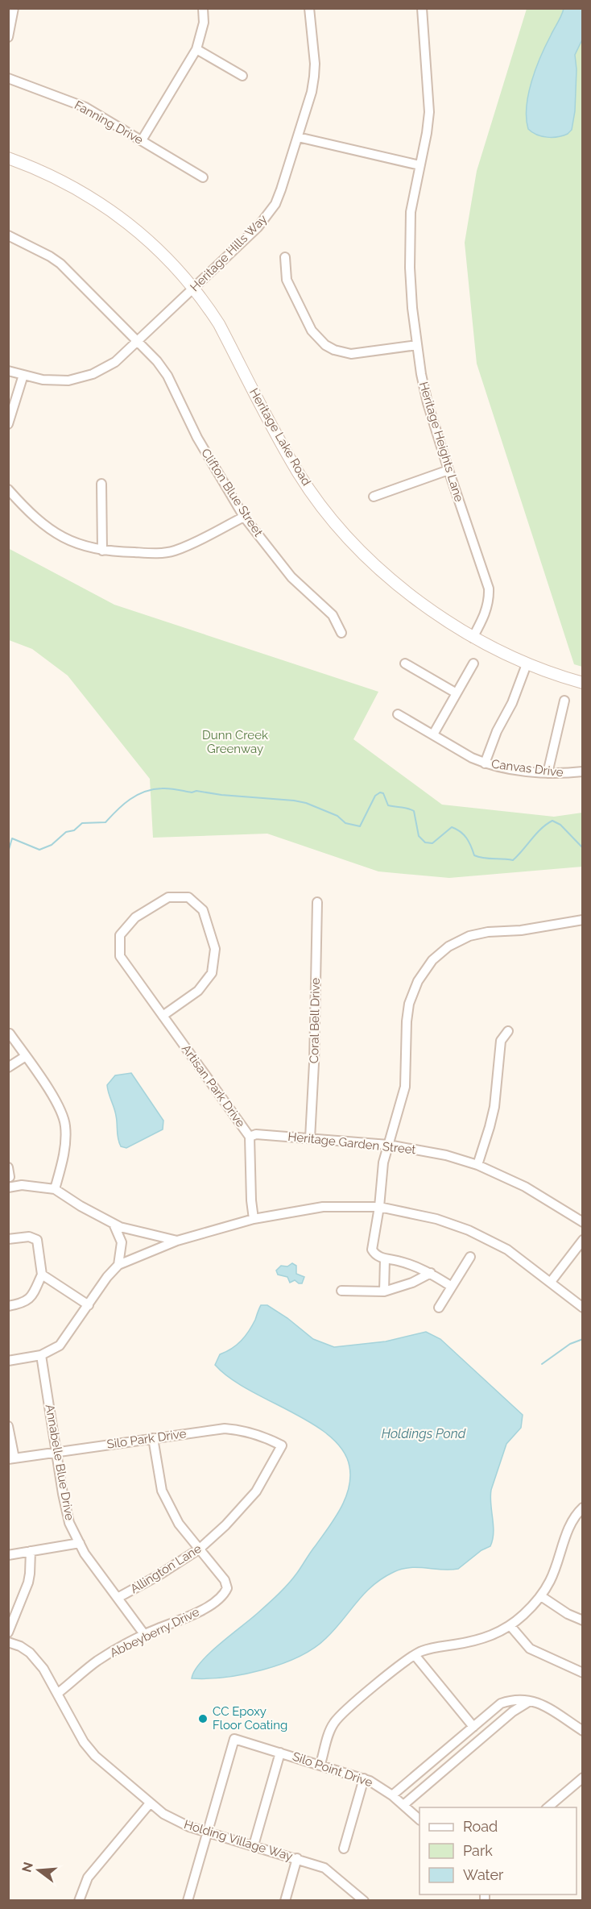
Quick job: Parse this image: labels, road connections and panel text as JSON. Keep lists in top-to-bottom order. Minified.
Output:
{"streets":{"main road":["Heritage Lake Road"],"street":["Fanning Drive","Heritage Hills Way","Heritage Heights Lane","Clifton Blue Street","Canvas Drive","Coral Bell Drive","Artisan Park Drive","Heritage Garden Street","Silo Park Drive","Annabelle Blue Drive","Allington Lane","Abbeyberry Drive","Silo Point Drive","Holding Village Way"]},"crossings":[["Heritage Hills Way","Heritage Lake Road"],["Heritage Hills Way","Clifton Blue Street"],["Heritage Lake Road","Heritage Heights Lane"],["Coral Bell Drive","Heritage Garden Street"],["Artisan Park Drive","Heritage Garden Street"],["Silo Park Drive","Annabelle Blue Drive"],["Silo Park Drive","Allington Lane"],["Annabelle Blue Drive","Allington Lane"],["Annabelle Blue Drive","Abbeyberry Drive"],["Allington Lane","Abbeyberry Drive"],["Abbeyberry Drive","Holding Village Way"],["Silo Point Drive","Holding Village Way"]],"water":["Holdings Pond"],"parks":["Dunn Creek Greenway"],"places":["CC Epoxy Floor Coating"],"legend":["Road","Park","Water"],"north":"left"}
